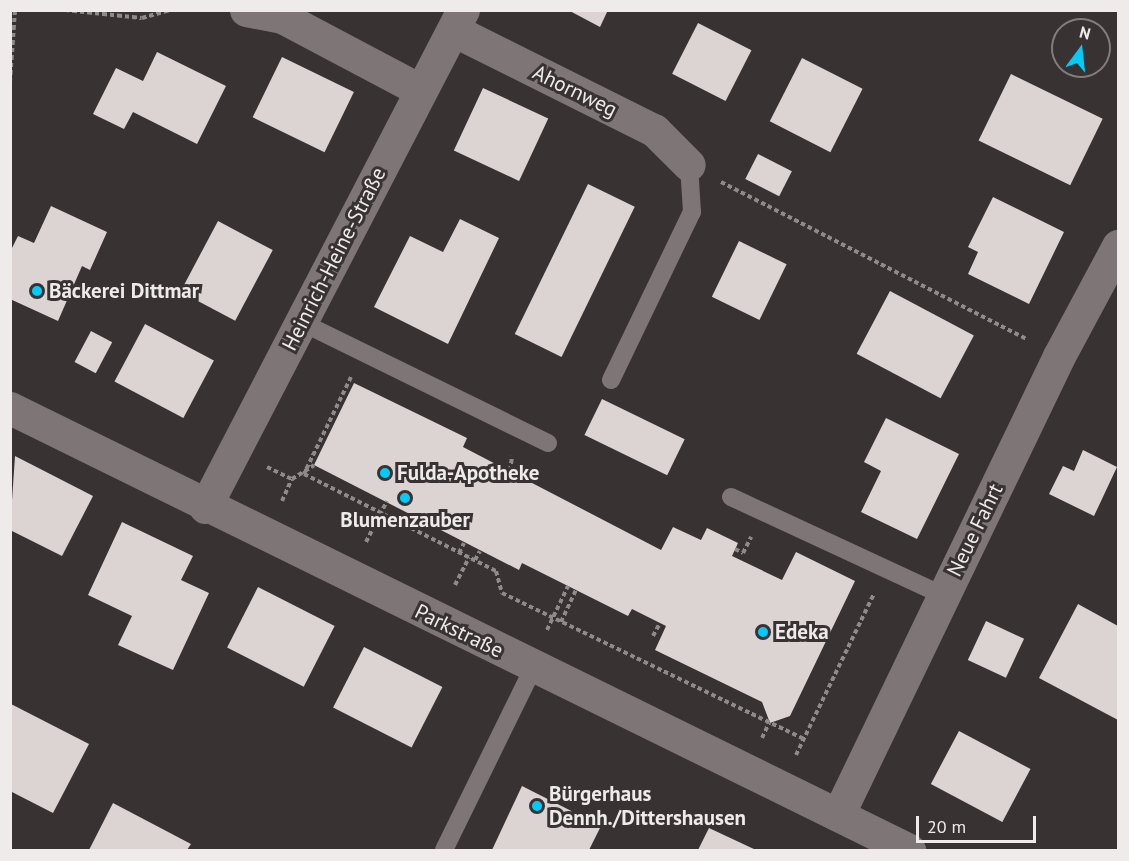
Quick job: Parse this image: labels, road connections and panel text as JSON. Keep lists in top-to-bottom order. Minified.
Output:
{"streets":{"street":["Ahornweg","Heinrich-Heine-Straße","Neue Fahrt","Parkstraße"]},"crossings":[["Ahornweg","Heinrich-Heine-Straße"],["Heinrich-Heine-Straße","Parkstraße"],["Neue Fahrt","Parkstraße"]],"places":["Bäckerei Dittmar","Fulda-Apotheke","Blumenzauber","Edeka","Bürgerhaus Dennh./Dittershausen"],"scale_bar":"20 m","north":"top"}
